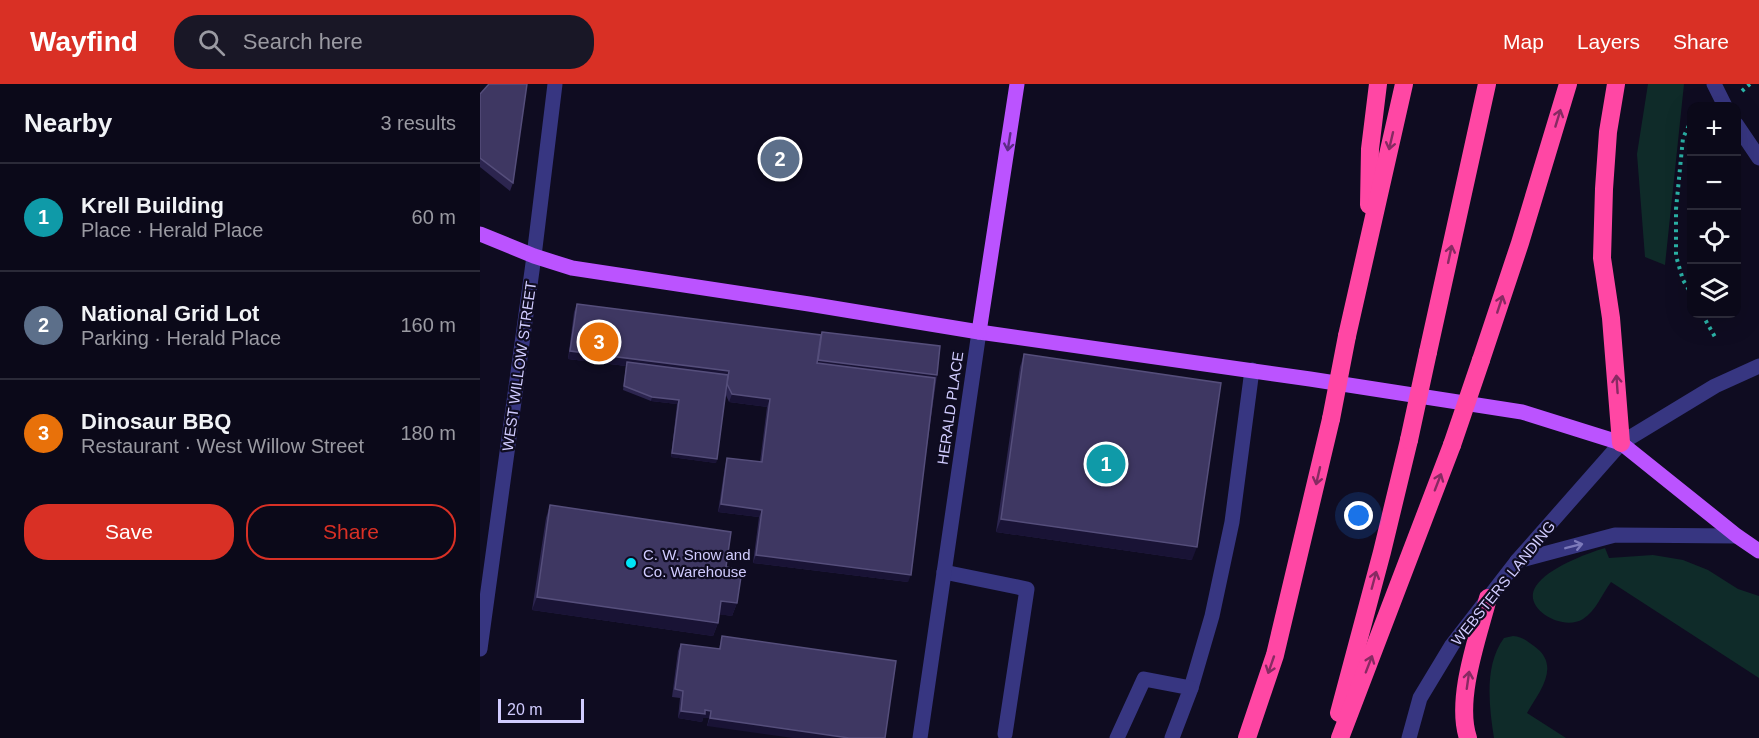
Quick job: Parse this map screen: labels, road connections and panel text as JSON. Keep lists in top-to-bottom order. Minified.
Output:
{"streets":{"main road":["HERALD PLACE"],"street":["WEST WILLOW STREET","WEBSTERS LANDING"]},"one_way":["HERALD PLACE"],"places":["C. W. Snow and Co. Warehouse"],"scale_bar":"20 m","page":{"header":"Wayfind","search":"Search here","nav":["Map","Layers","Share"],"heading":["Nearby","3 results"],"map_buttons":["+","−"],"pins":["2","3","1"],"list":[{"mark":"1","name":"Krell Building","note":"Place · Herald Place","value":"60 m"},{"mark":"2","name":"National Grid Lot","note":"Parking · Herald Place","value":"160 m"},{"mark":"3","name":"Dinosaur BBQ","note":"Restaurant · West Willow Street","value":"180 m"}],"buttons":["Save","Share"],"scale":"20 m"}}
